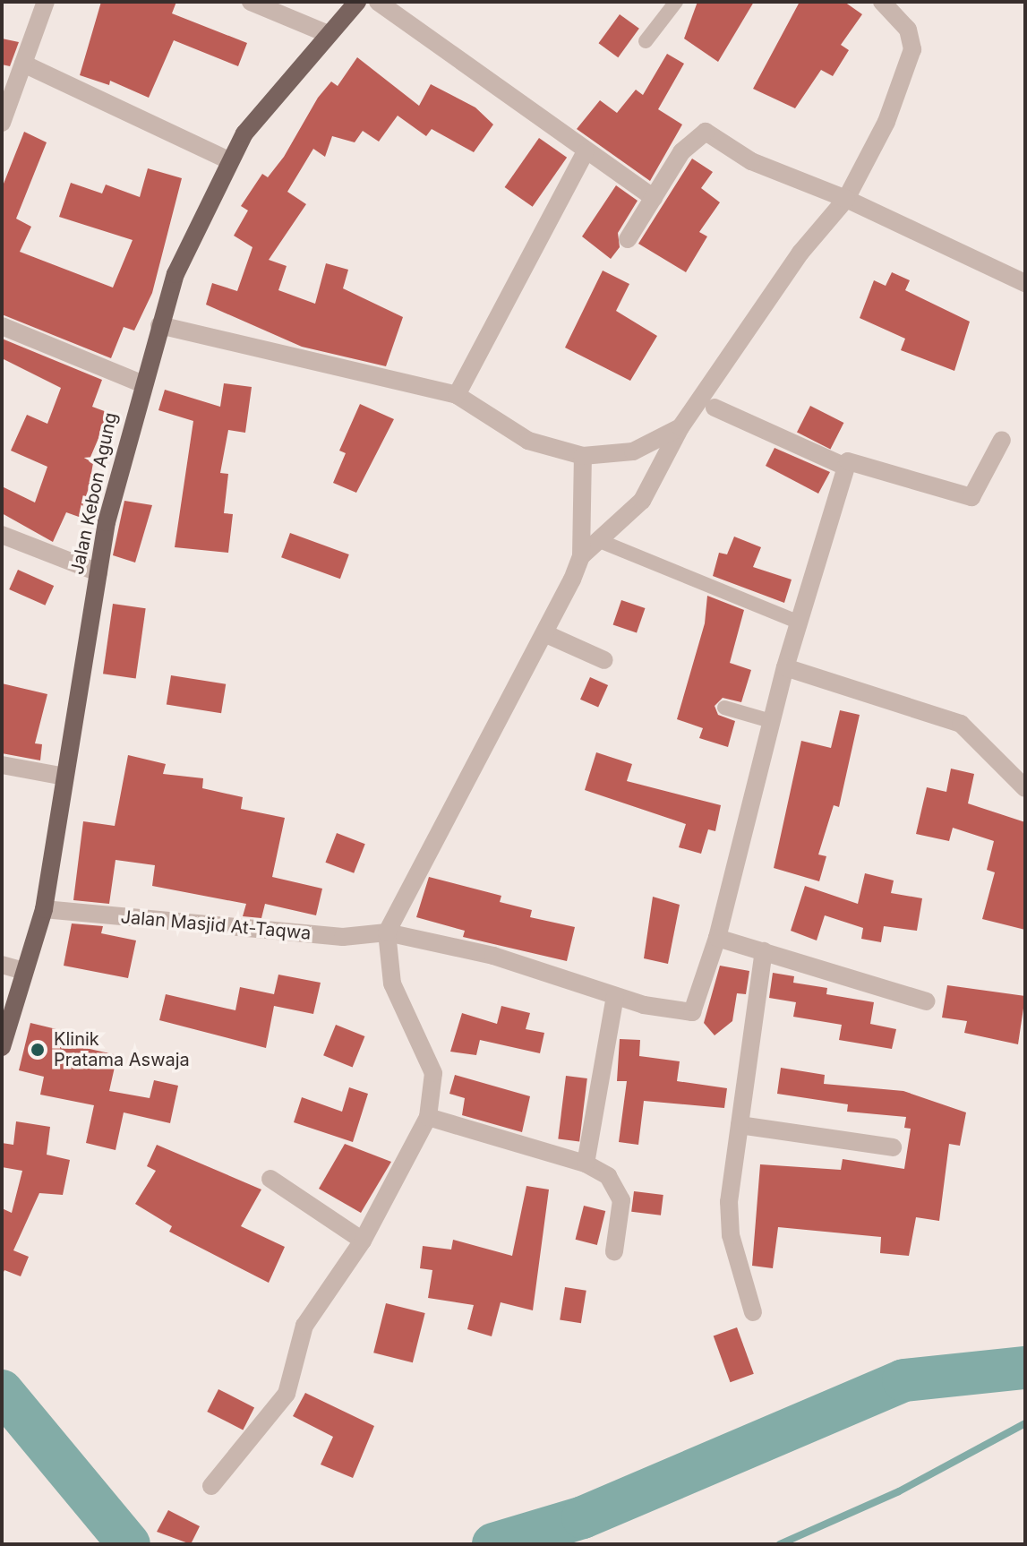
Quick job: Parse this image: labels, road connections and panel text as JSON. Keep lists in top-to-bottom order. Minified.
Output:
{"streets":{"main road":["Jalan Kebon Agung"],"street":["Jalan Masjid At-Taqwa"]},"crossings":[["Jalan Kebon Agung","Jalan Masjid At-Taqwa"]],"places":["Klinik Pratama Aswaja"]}
